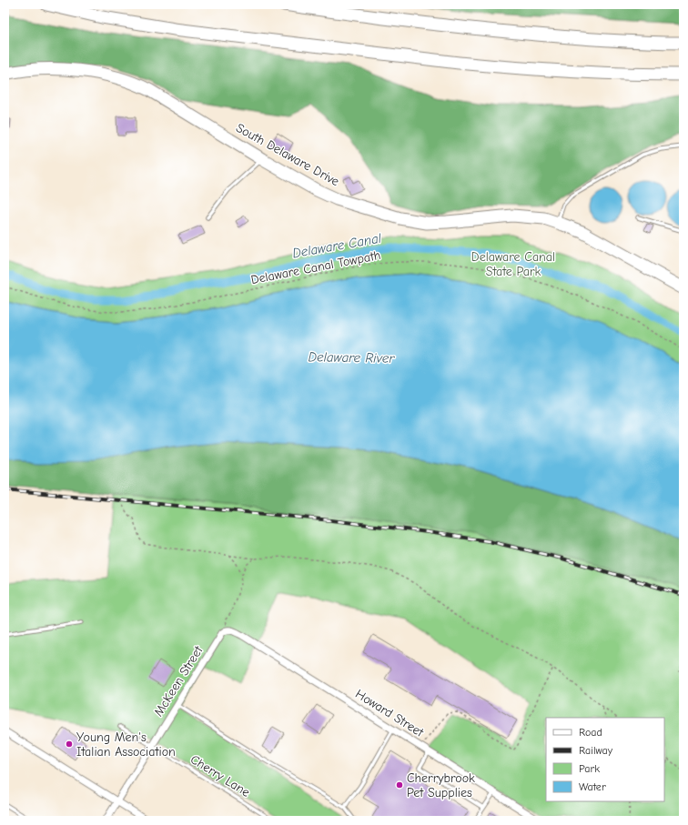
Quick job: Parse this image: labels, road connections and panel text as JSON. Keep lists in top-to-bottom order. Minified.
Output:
{"streets":{"highway":["South Delaware Drive"],"street":["McKeen Street","Howard Street"],"lane":["Cherry Lane"],"path":["Delaware Canal Towpath"]},"crossings":[["McKeen Street","Howard Street"],["McKeen Street","Cherry Lane"]],"water":["Delaware Canal","Delaware River"],"parks":["Delaware Canal State Park"],"places":["Young Men's Italian Association","Cherrybrook Pet Supplies"],"legend":["Road","Railway","Park","Water"]}
